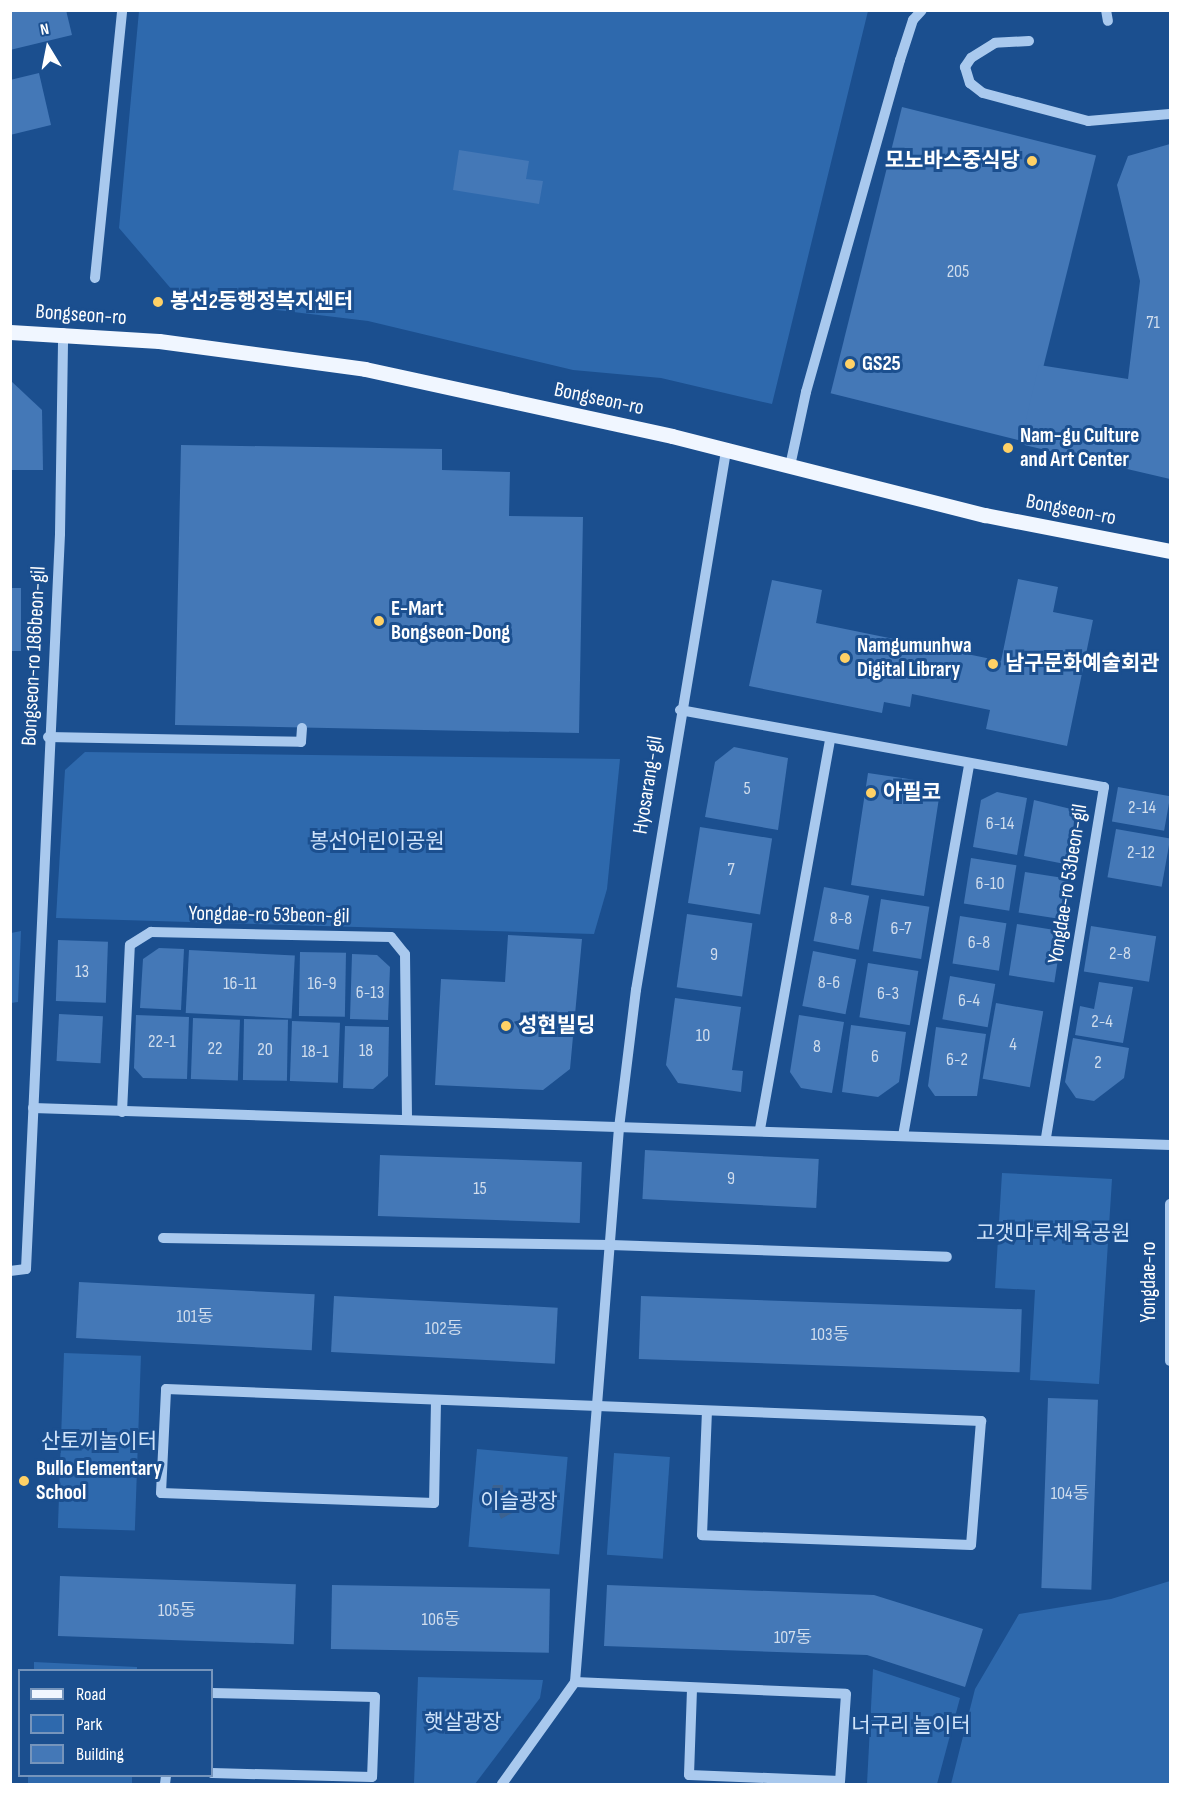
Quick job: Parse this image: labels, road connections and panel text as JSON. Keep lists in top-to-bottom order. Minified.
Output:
{"streets":{"main road":["Bongseon-ro"],"street":["Bongseon-ro 186beon-gil","Hyosarang-gil","Yongdae-ro 53beon-gil","Yongdae-ro"]},"crossings":[["Bongseon-ro","Bongseon-ro 186beon-gil"],["Bongseon-ro","Hyosarang-gil"]],"parks":["봉선어린이공원","고갯마루체육공원","산토끼놀이터","이슬광장","햇살광장","너구리 놀이터"],"places":["모노바스중식당","봉선2동행정복지센터","GS25","Nam-gu Culture and Art Center","E-Mart Bongseon-Dong","Namgumunhwa Digital Library","남구문화예술회관","아필코","성현빌딩","Bullo Elementary School"],"house_numbers":["205","71","5","2-14","6-14","2-12","7","6-10","8-8","6-7","6-8","2-8","9","13","8-6","16-11","16-9","6-13","6-3","6-4","2-4","10","22-1","4","8","22","20","18","18-1","6","6-2","2","9","15","101동","102동","103동","104동","105동","106동","107동"],"legend":["Road","Park","Building"],"north":"top"}
